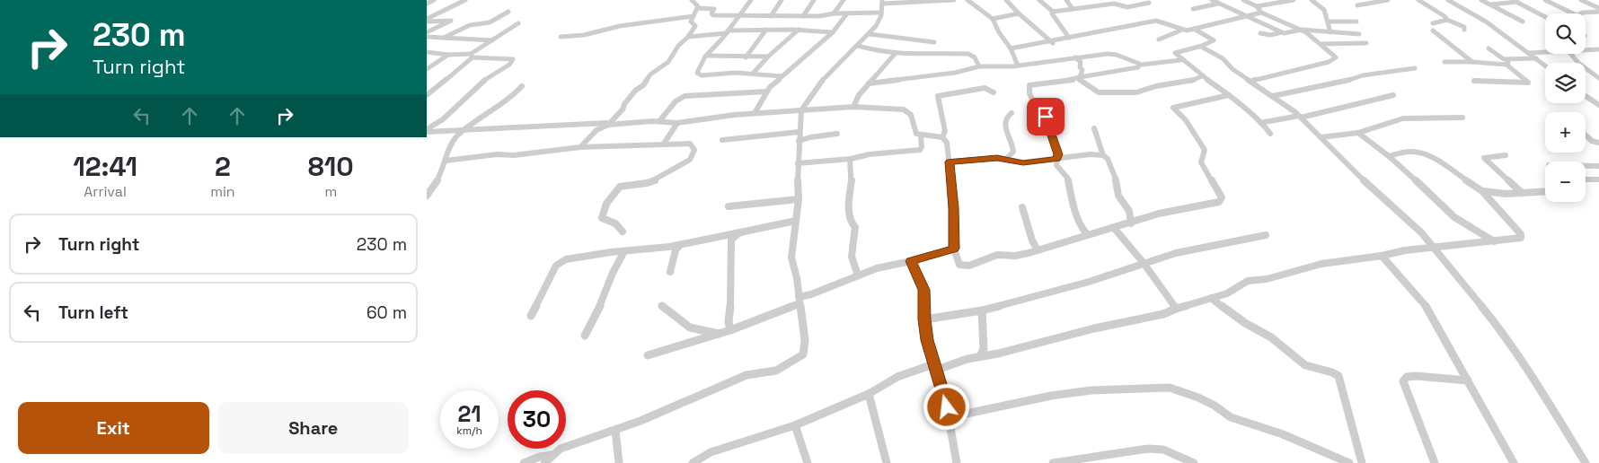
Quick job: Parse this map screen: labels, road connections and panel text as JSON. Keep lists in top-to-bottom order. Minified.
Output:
{"page":{"turn":["230 m","Turn right"],"map_buttons":["+","−"],"eta":["12:41","Arrival","2","min","810","m"],"list":[{"name":"Turn right","value":"230 m"},{"name":"Turn left","value":"60 m"}],"speed":"21 km/h","limit":"30","buttons":["Exit","Share"]}}
